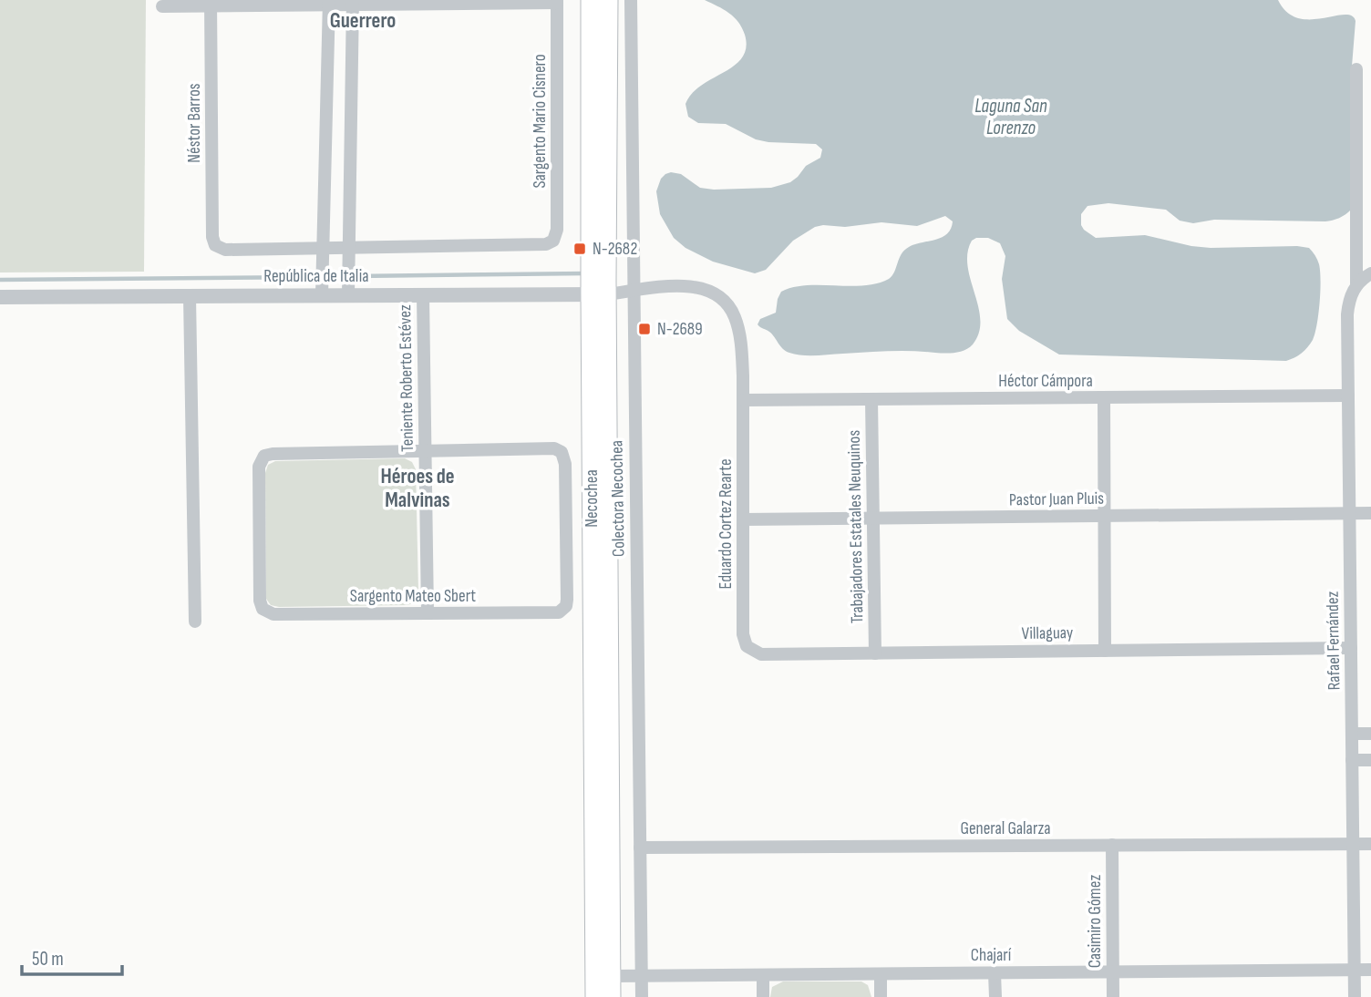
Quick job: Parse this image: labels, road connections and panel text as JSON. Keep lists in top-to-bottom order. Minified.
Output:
{"streets":{"main road":["Necochea"],"street":["Sargento Mario Cisnero","Néstor Barros","República de Italia","Teniente Roberto Estévez","Héctor Cámpora","Colectora Necochea","Pastor Juan Pluis","Eduardo Cortez Rearte","Trabajadores Estatales Neuquinos","Sargento Mateo Sbert","Villaguay","Rafael Fernández","General Galarza","Casimiro Gómez","Chajarí"]},"crossings":[["Sargento Mario Cisnero","República de Italia"],["Néstor Barros","República de Italia"],["República de Italia","Teniente Roberto Estévez"],["República de Italia","Necochea"],["República de Italia","Colectora Necochea"],["República de Italia","Eduardo Cortez Rearte"],["Teniente Roberto Estévez","Sargento Mateo Sbert"],["Héctor Cámpora","Eduardo Cortez Rearte"],["Héctor Cámpora","Trabajadores Estatales Neuquinos"],["Héctor Cámpora","Rafael Fernández"],["Necochea","Chajarí"],["Colectora Necochea","Eduardo Cortez Rearte"],["Colectora Necochea","General Galarza"],["Colectora Necochea","Chajarí"],["Pastor Juan Pluis","Eduardo Cortez Rearte"],["Pastor Juan Pluis","Trabajadores Estatales Neuquinos"],["Pastor Juan Pluis","Rafael Fernández"],["Eduardo Cortez Rearte","Villaguay"],["Trabajadores Estatales Neuquinos","Villaguay"],["Villaguay","Rafael Fernández"],["Rafael Fernández","General Galarza"],["Rafael Fernández","Chajarí"],["General Galarza","Casimiro Gómez"],["Casimiro Gómez","Chajarí"]],"districts":["Guerrero","Héroes de Malvinas"],"water":["Laguna San Lorenzo"],"places":{"transit":["N-2682","N-2689"]},"scale_bar":"50 m"}
